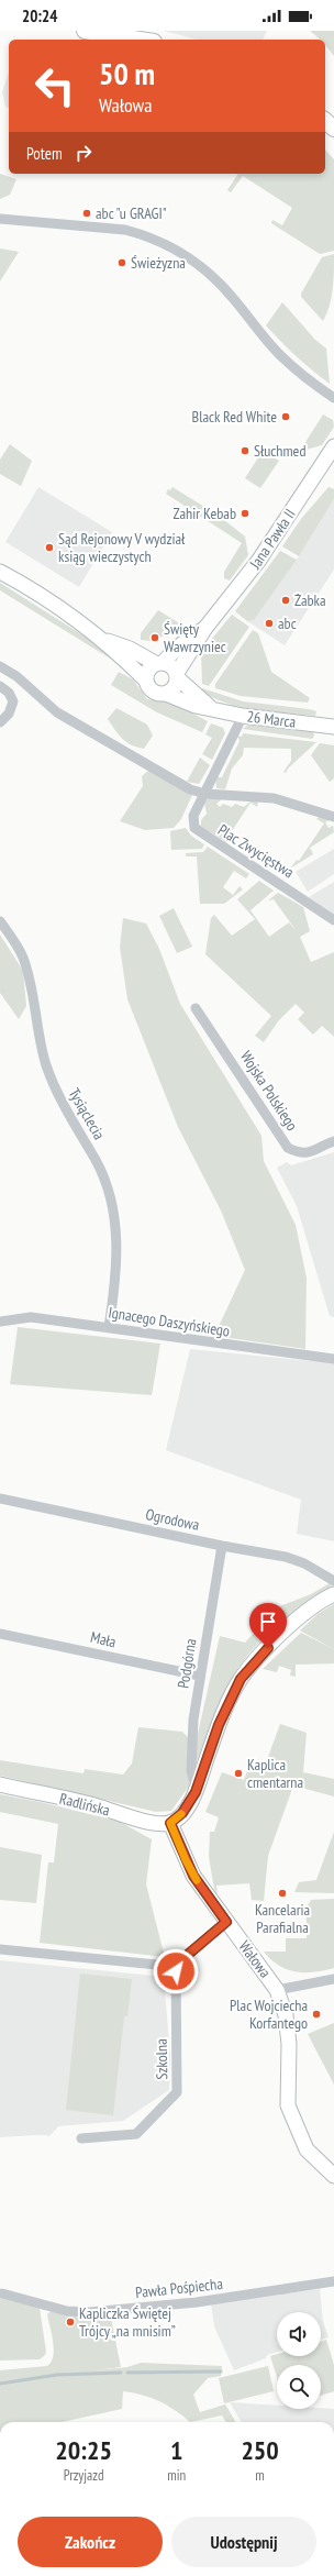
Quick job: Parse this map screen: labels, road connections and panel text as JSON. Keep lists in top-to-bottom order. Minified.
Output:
{"streets":{"street":["Jana Pawła II","26 Marca","Plac Zwycięstwa","Wojska Polskiego","Tysiąclecia","Ignacego Daszyńskiego","Ogrodowa","Mała","Podgórna","Radlińska","Wałowa","Szkolna","Pawła Pośpiecha"]},"crossings":[["Jana Pawła II","26 Marca"],["26 Marca","Plac Zwycięstwa"],["Tysiąclecia","Ignacego Daszyńskiego"],["Ogrodowa","Podgórna"],["Mała","Podgórna"],["Radlińska","Wałowa"]],"places":["abc \"u GRAGI\"","Świeżyzna","Black Red White","Słuchmed","Zahir Kebab","Sąd Rejonowy V wydział ksiąg wieczystych","Żabka","abc","Święty Wawrzyniec","Kaplica cmentarna","Kancelaria Parafialna","Plac Wojciecha Korfantego","Kapliczka Świętej Trójcy „na mnisim”"],"page":{"status":"20:24","turn":["50 m","Wałowa"],"then":"Potem","eta":["20:25","Przyjazd","1","min","250","m"],"buttons":["Zakończ","Udostępnij"]}}
